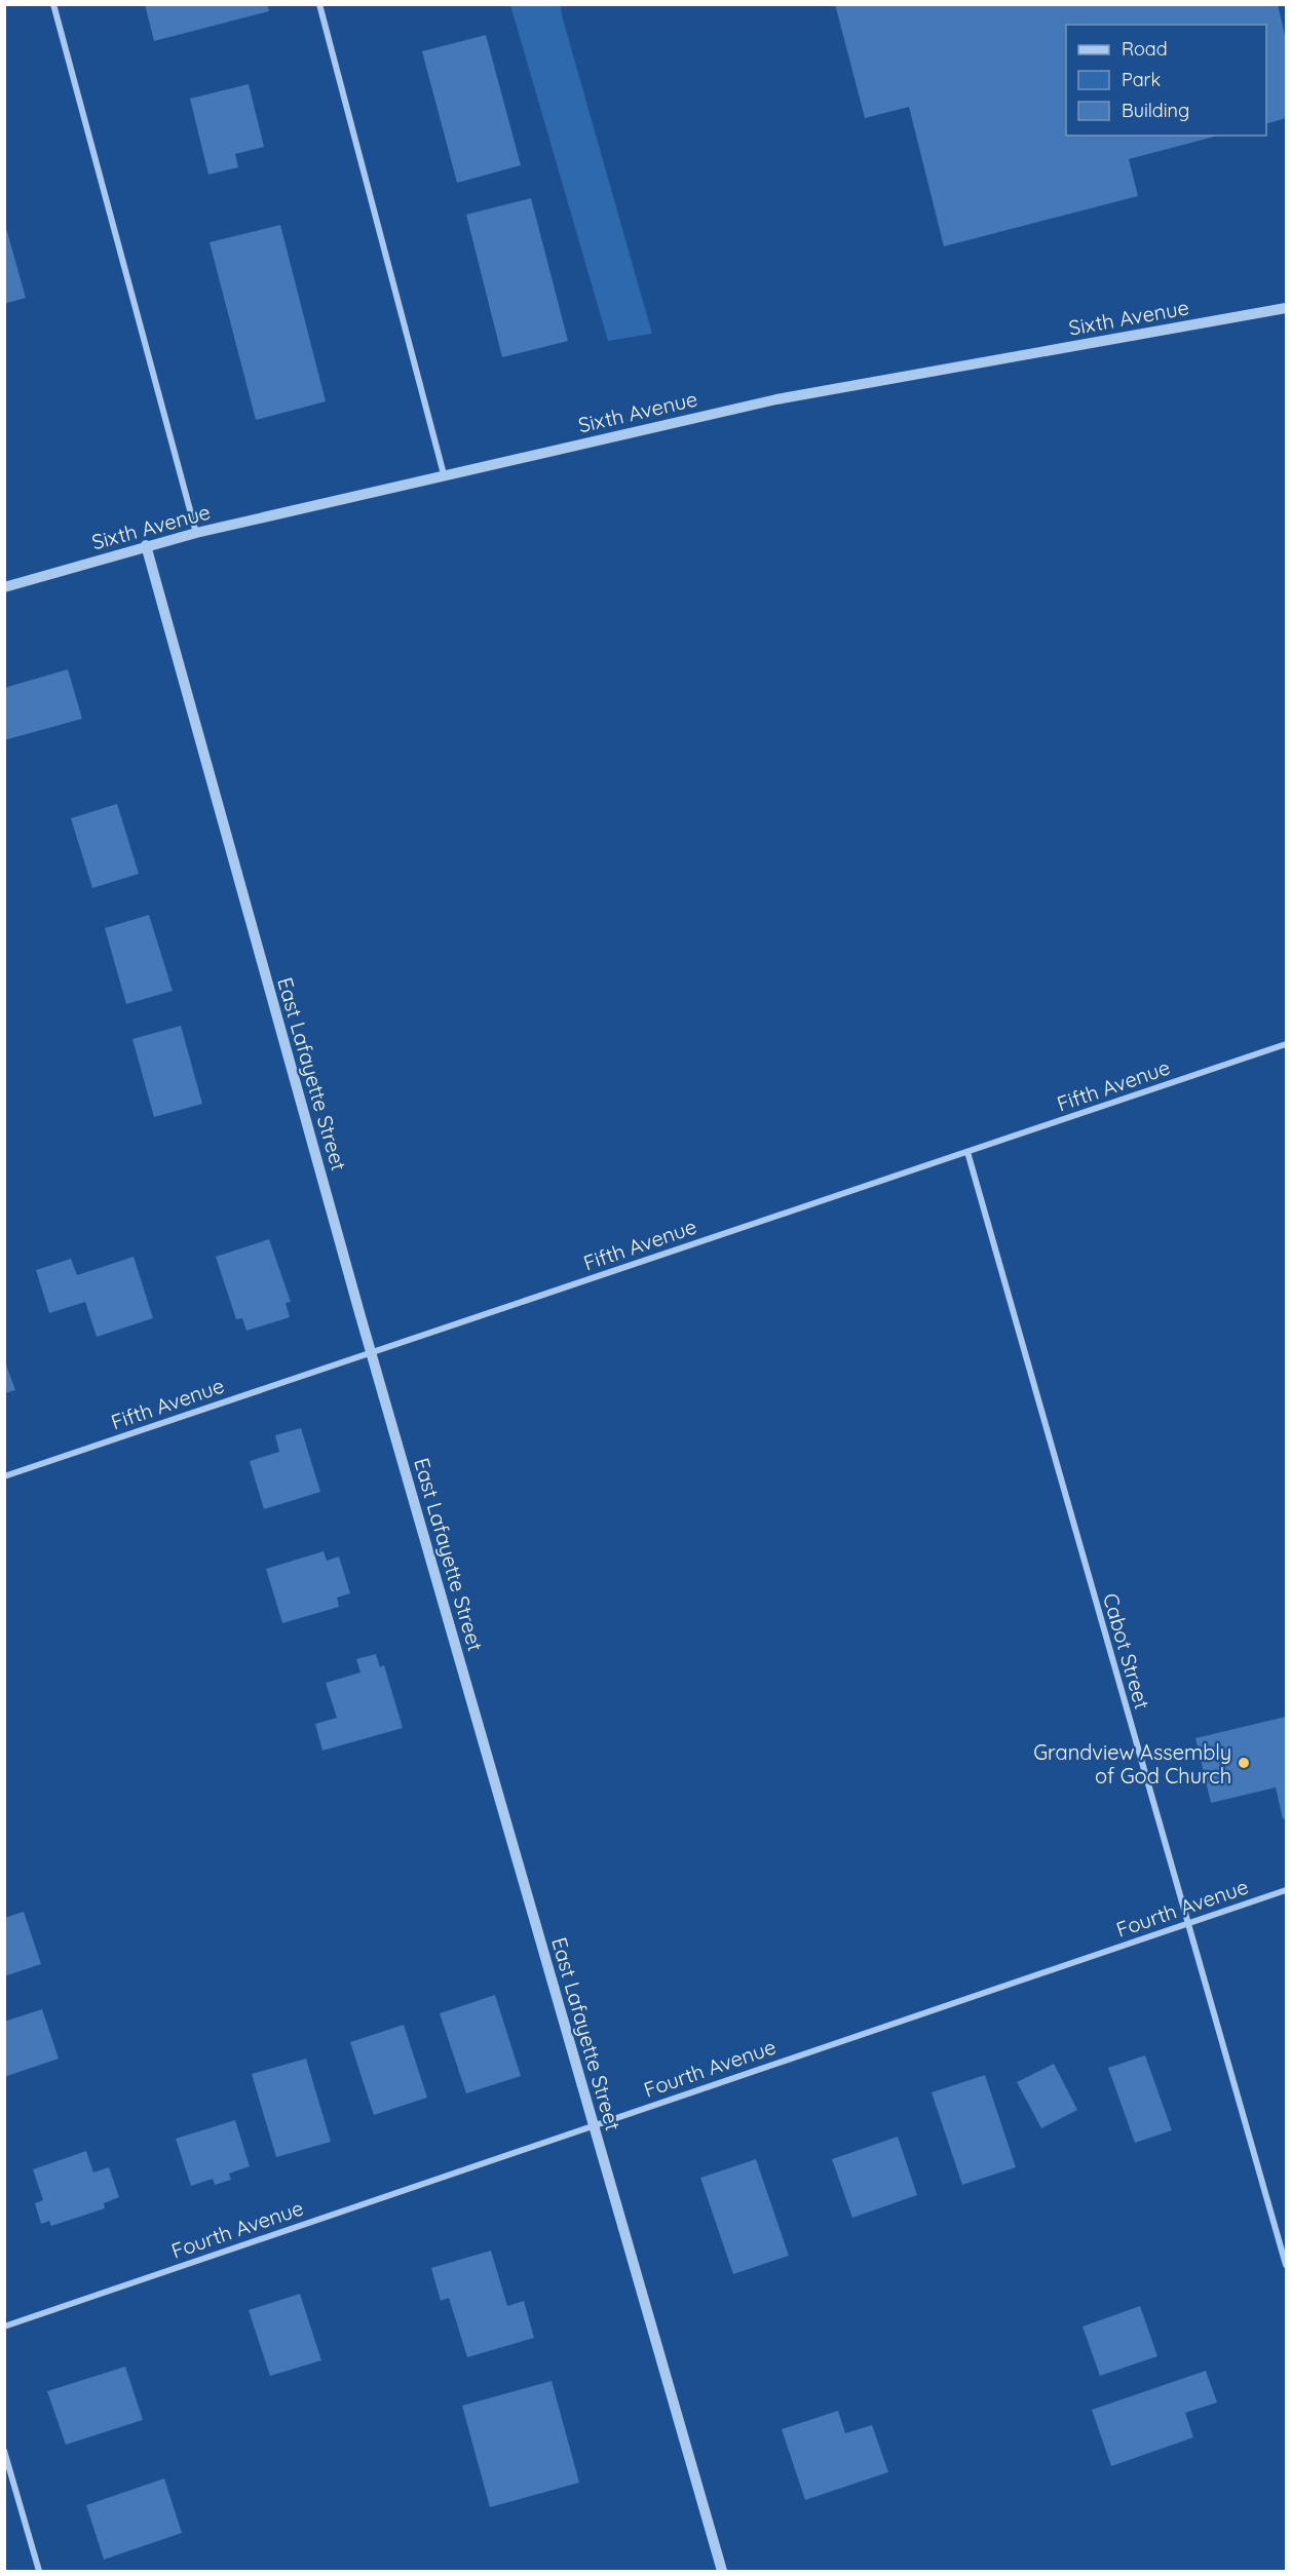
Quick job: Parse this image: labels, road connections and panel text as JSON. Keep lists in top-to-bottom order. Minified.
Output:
{"streets":{"street":["Sixth Avenue","East Lafayette Street","Fifth Avenue","Cabot Street","Fourth Avenue"]},"crossings":[["Sixth Avenue","East Lafayette Street"],["East Lafayette Street","Fifth Avenue"],["East Lafayette Street","Fourth Avenue"],["Fifth Avenue","Cabot Street"],["Cabot Street","Fourth Avenue"]],"places":["Grandview Assembly of God Church"],"legend":["Road","Park","Building"]}
